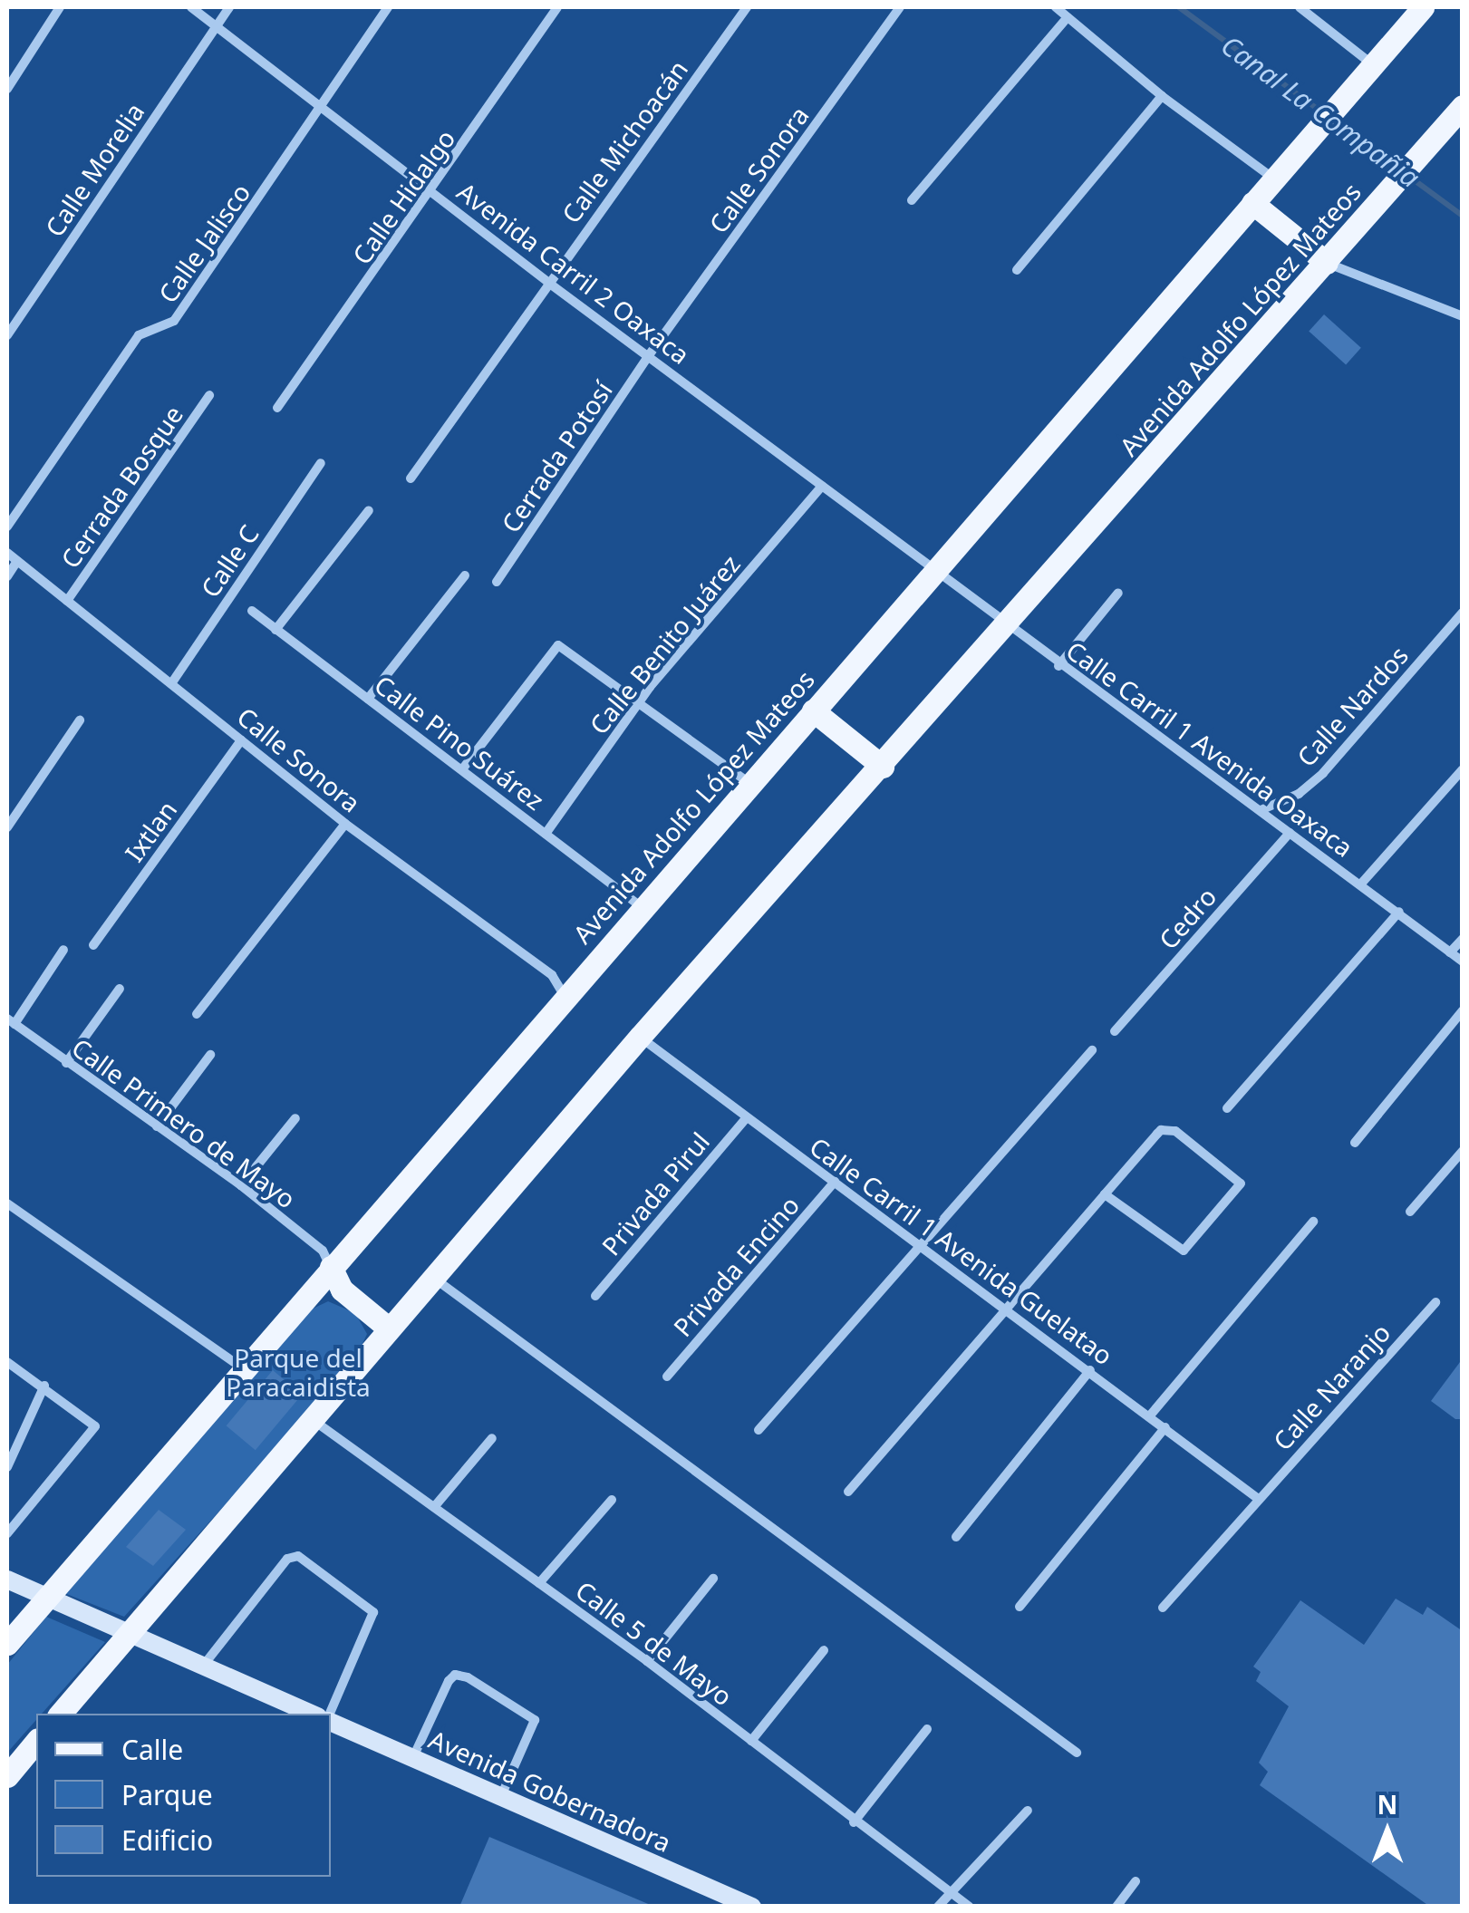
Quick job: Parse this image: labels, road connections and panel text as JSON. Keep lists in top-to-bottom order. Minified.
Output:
{"streets":{"main road":["Avenida Adolfo López Mateos"],"street":["Calle Michoacán","Calle Morelia","Calle Sonora","Calle Hidalgo","Calle Jalisco","Avenida Carril 2 Oaxaca","Cerrada Potosí","Cerrada Bosque","Calle C","Calle Benito Juárez","Calle Nardos","Calle Pino Suárez","Calle Carril 1 Avenida Oaxaca","Ixtlan","Cedro","Calle Primero de Mayo","Privada Pirul","Calle Carril 1 Avenida Guelatao","Privada Encino","Calle Naranjo","Calle 5 de Mayo","Avenida Gobernadora"]},"crossings":[["Calle Michoacán","Avenida Carril 2 Oaxaca"],["Calle Morelia","Avenida Carril 2 Oaxaca"],["Calle Sonora","Avenida Carril 2 Oaxaca"],["Calle Sonora","Avenida Adolfo López Mateos"],["Calle Sonora","Cerrada Potosí"],["Calle Sonora","Cerrada Bosque"],["Calle Sonora","Calle C"],["Calle Sonora","Ixtlan"],["Calle Hidalgo","Avenida Carril 2 Oaxaca"],["Calle Jalisco","Avenida Carril 2 Oaxaca"],["Avenida Carril 2 Oaxaca","Avenida Adolfo López Mateos"],["Avenida Carril 2 Oaxaca","Cerrada Potosí"],["Avenida Carril 2 Oaxaca","Calle Benito Juárez"],["Avenida Carril 2 Oaxaca","Calle Carril 1 Avenida Oaxaca"],["Avenida Adolfo López Mateos","Calle Pino Suárez"],["Avenida Adolfo López Mateos","Calle Carril 1 Avenida Oaxaca"],["Avenida Adolfo López Mateos","Calle Primero de Mayo"],["Avenida Adolfo López Mateos","Calle Carril 1 Avenida Guelatao"],["Avenida Adolfo López Mateos","Calle 5 de Mayo"],["Calle Benito Juárez","Calle Pino Suárez"],["Calle Nardos","Calle Carril 1 Avenida Oaxaca"],["Calle Carril 1 Avenida Oaxaca","Cedro"],["Privada Pirul","Calle Carril 1 Avenida Guelatao"],["Calle Carril 1 Avenida Guelatao","Privada Encino"],["Calle Carril 1 Avenida Guelatao","Calle Naranjo"]],"water":["Canal La Compañia"],"parks":["Parque del Paracaidista"],"legend":["Calle","Parque","Edificio"],"north":"top"}
